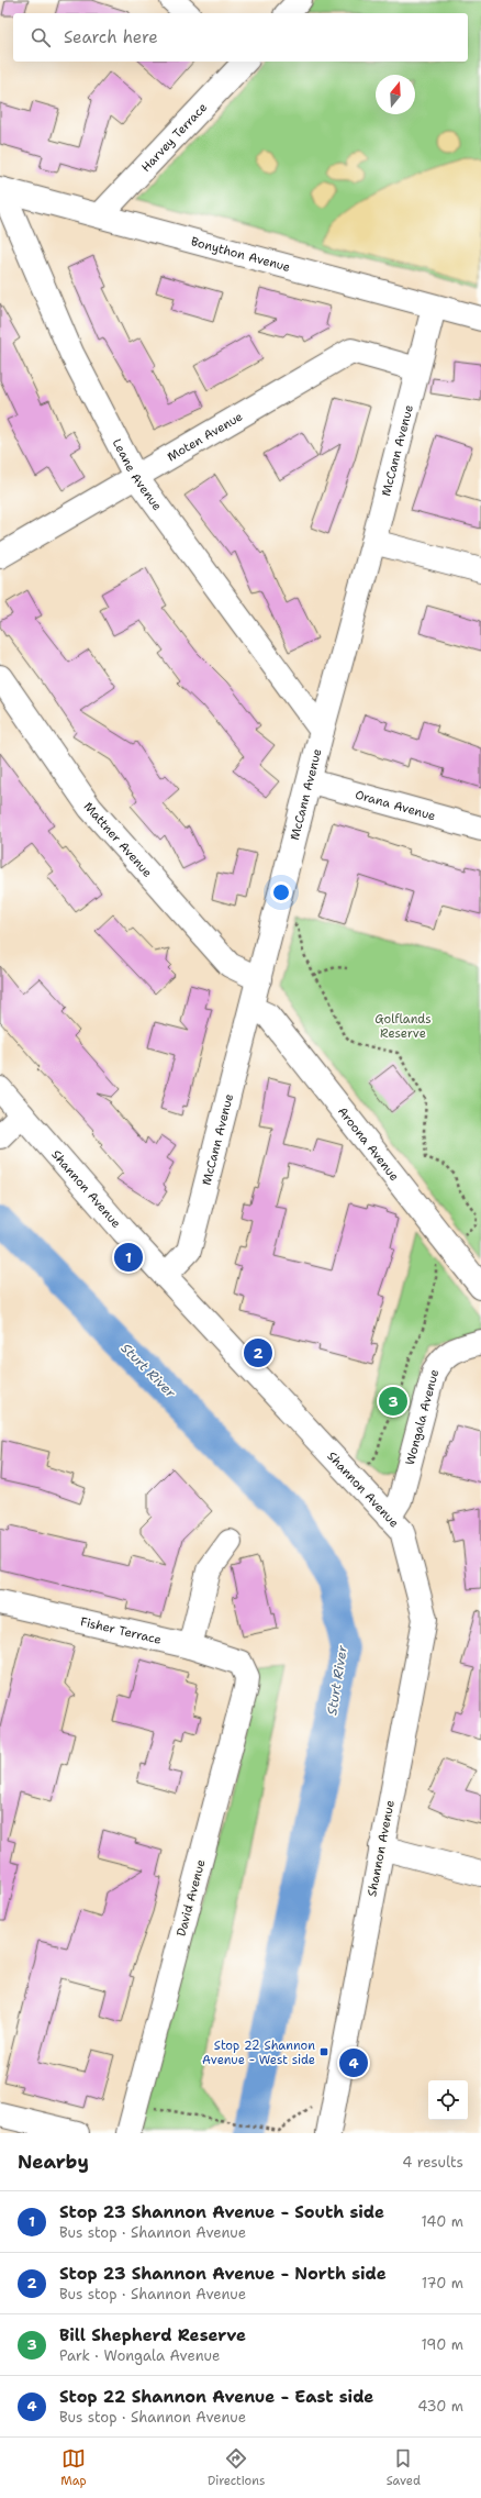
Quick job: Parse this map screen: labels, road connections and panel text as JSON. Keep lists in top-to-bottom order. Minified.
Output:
{"streets":{"street":["Harvey Terrace","Bonython Avenue","Moten Avenue","McCann Avenue","Leane Avenue","Orana Avenue","Mattner Avenue","Aroona Avenue","Shannon Avenue","Wongala Avenue","Fisher Terrace","David Avenue"]},"crossings":[["Harvey Terrace","Bonython Avenue"],["Bonython Avenue","McCann Avenue"],["Bonython Avenue","Leane Avenue"],["Moten Avenue","McCann Avenue"],["Moten Avenue","Leane Avenue"],["McCann Avenue","Leane Avenue"],["McCann Avenue","Orana Avenue"],["McCann Avenue","Mattner Avenue"],["McCann Avenue","Aroona Avenue"],["McCann Avenue","Shannon Avenue"],["Shannon Avenue","Wongala Avenue"],["Fisher Terrace","David Avenue"]],"water":["Sturt River"],"parks":["Golflands Reserve"],"places":{"transit":["Stop 22 Shannon Avenue - West side"]},"north":"top","page":{"search":"Search here","pins":["1","2","3","4"],"heading":["Nearby","4 results"],"list":[{"mark":"1","name":"Stop 23 Shannon Avenue - South side","note":"Bus stop · Shannon Avenue","value":"140 m"},{"mark":"2","name":"Stop 23 Shannon Avenue - North side","note":"Bus stop · Shannon Avenue","value":"170 m"},{"mark":"3","name":"Bill Shepherd Reserve","note":"Park · Wongala Avenue","value":"190 m"},{"mark":"4","name":"Stop 22 Shannon Avenue - East side","note":"Bus stop · Shannon Avenue","value":"430 m"}],"nav":["Map","Directions","Saved"]}}
